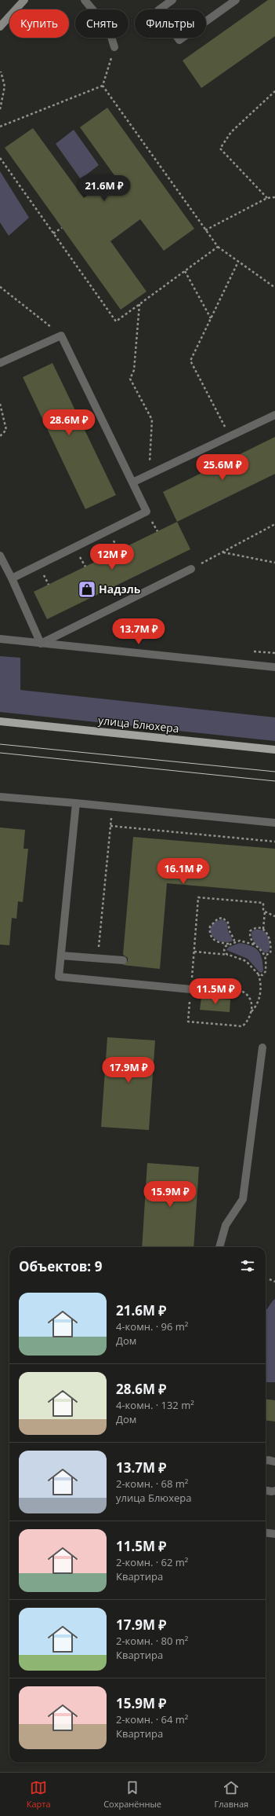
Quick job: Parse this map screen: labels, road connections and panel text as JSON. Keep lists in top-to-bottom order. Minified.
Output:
{"streets":{"main road":["улица Блюхера"]},"places":{"shop":["Надэль"]},"page":{"chip":["Купить","Снять","Фильтры"],"price":["21.6M ₽","28.6M ₽","25.6M ₽","12M ₽","13.7M ₽","16.1M ₽","11.5M ₽","17.9M ₽","15.9M ₽"],"heading":"Объектов: 9","list":[{"name":"21.6M ₽","note":"4-комн. · 96 m² · Дом"},{"name":"28.6M ₽","note":"4-комн. · 132 m² · Дом"},{"name":"13.7M ₽","note":"2-комн. · 68 m² · улица Блюхера"},{"name":"11.5M ₽","note":"2-комн. · 62 m² · Квартира"},{"name":"17.9M ₽","note":"2-комн. · 80 m² · Квартира"},{"name":"15.9M ₽","note":"2-комн. · 64 m² · Квартира"}],"tabs":["Карта","Сохранённые","Главная"]}}
